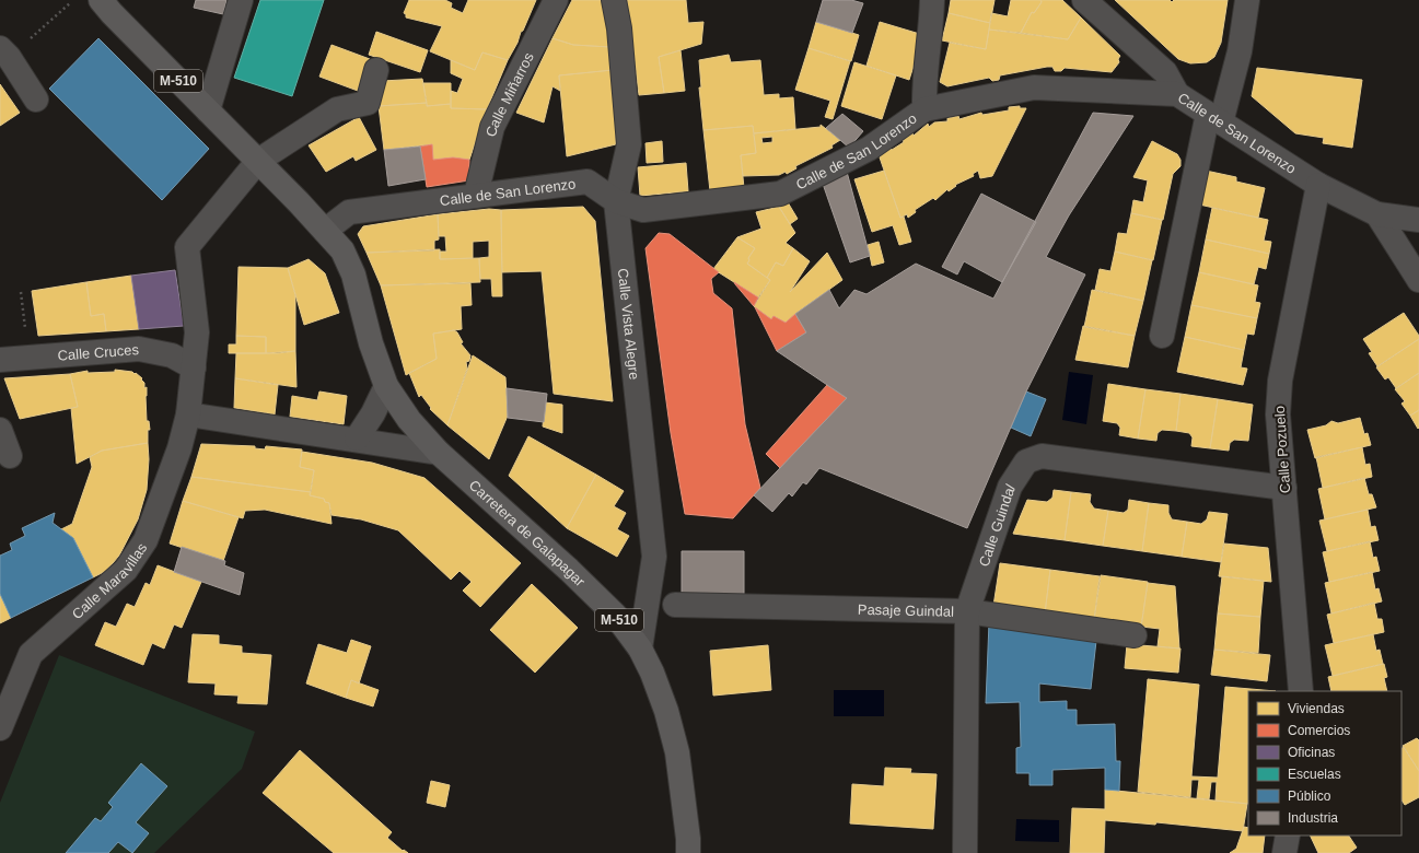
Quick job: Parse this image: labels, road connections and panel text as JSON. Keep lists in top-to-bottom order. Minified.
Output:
{"streets":{"main road":["M-510","Carretera de Galapagar"],"street":["Calle Miñarros","Calle de San Lorenzo","Calle Vista Alegre","Calle Cruces","Calle Pozuelo","Calle Guindal","Calle Maravillas","Pasaje Guindal"]},"crossings":[["M-510","Calle de San Lorenzo"],["M-510","Carretera de Galapagar"],["M-510","Calle Maravillas"],["Calle Miñarros","Calle de San Lorenzo"],["Calle de San Lorenzo","Calle Vista Alegre"],["Calle de San Lorenzo","Calle Pozuelo"],["Calle de San Lorenzo","Carretera de Galapagar"],["Calle Vista Alegre","Carretera de Galapagar"],["Calle Cruces","Calle Maravillas"],["Calle Pozuelo","Calle Guindal"],["Calle Guindal","Pasaje Guindal"]],"legend":["Viviendas","Comercios","Oficinas","Escuelas","Público","Industria"]}
